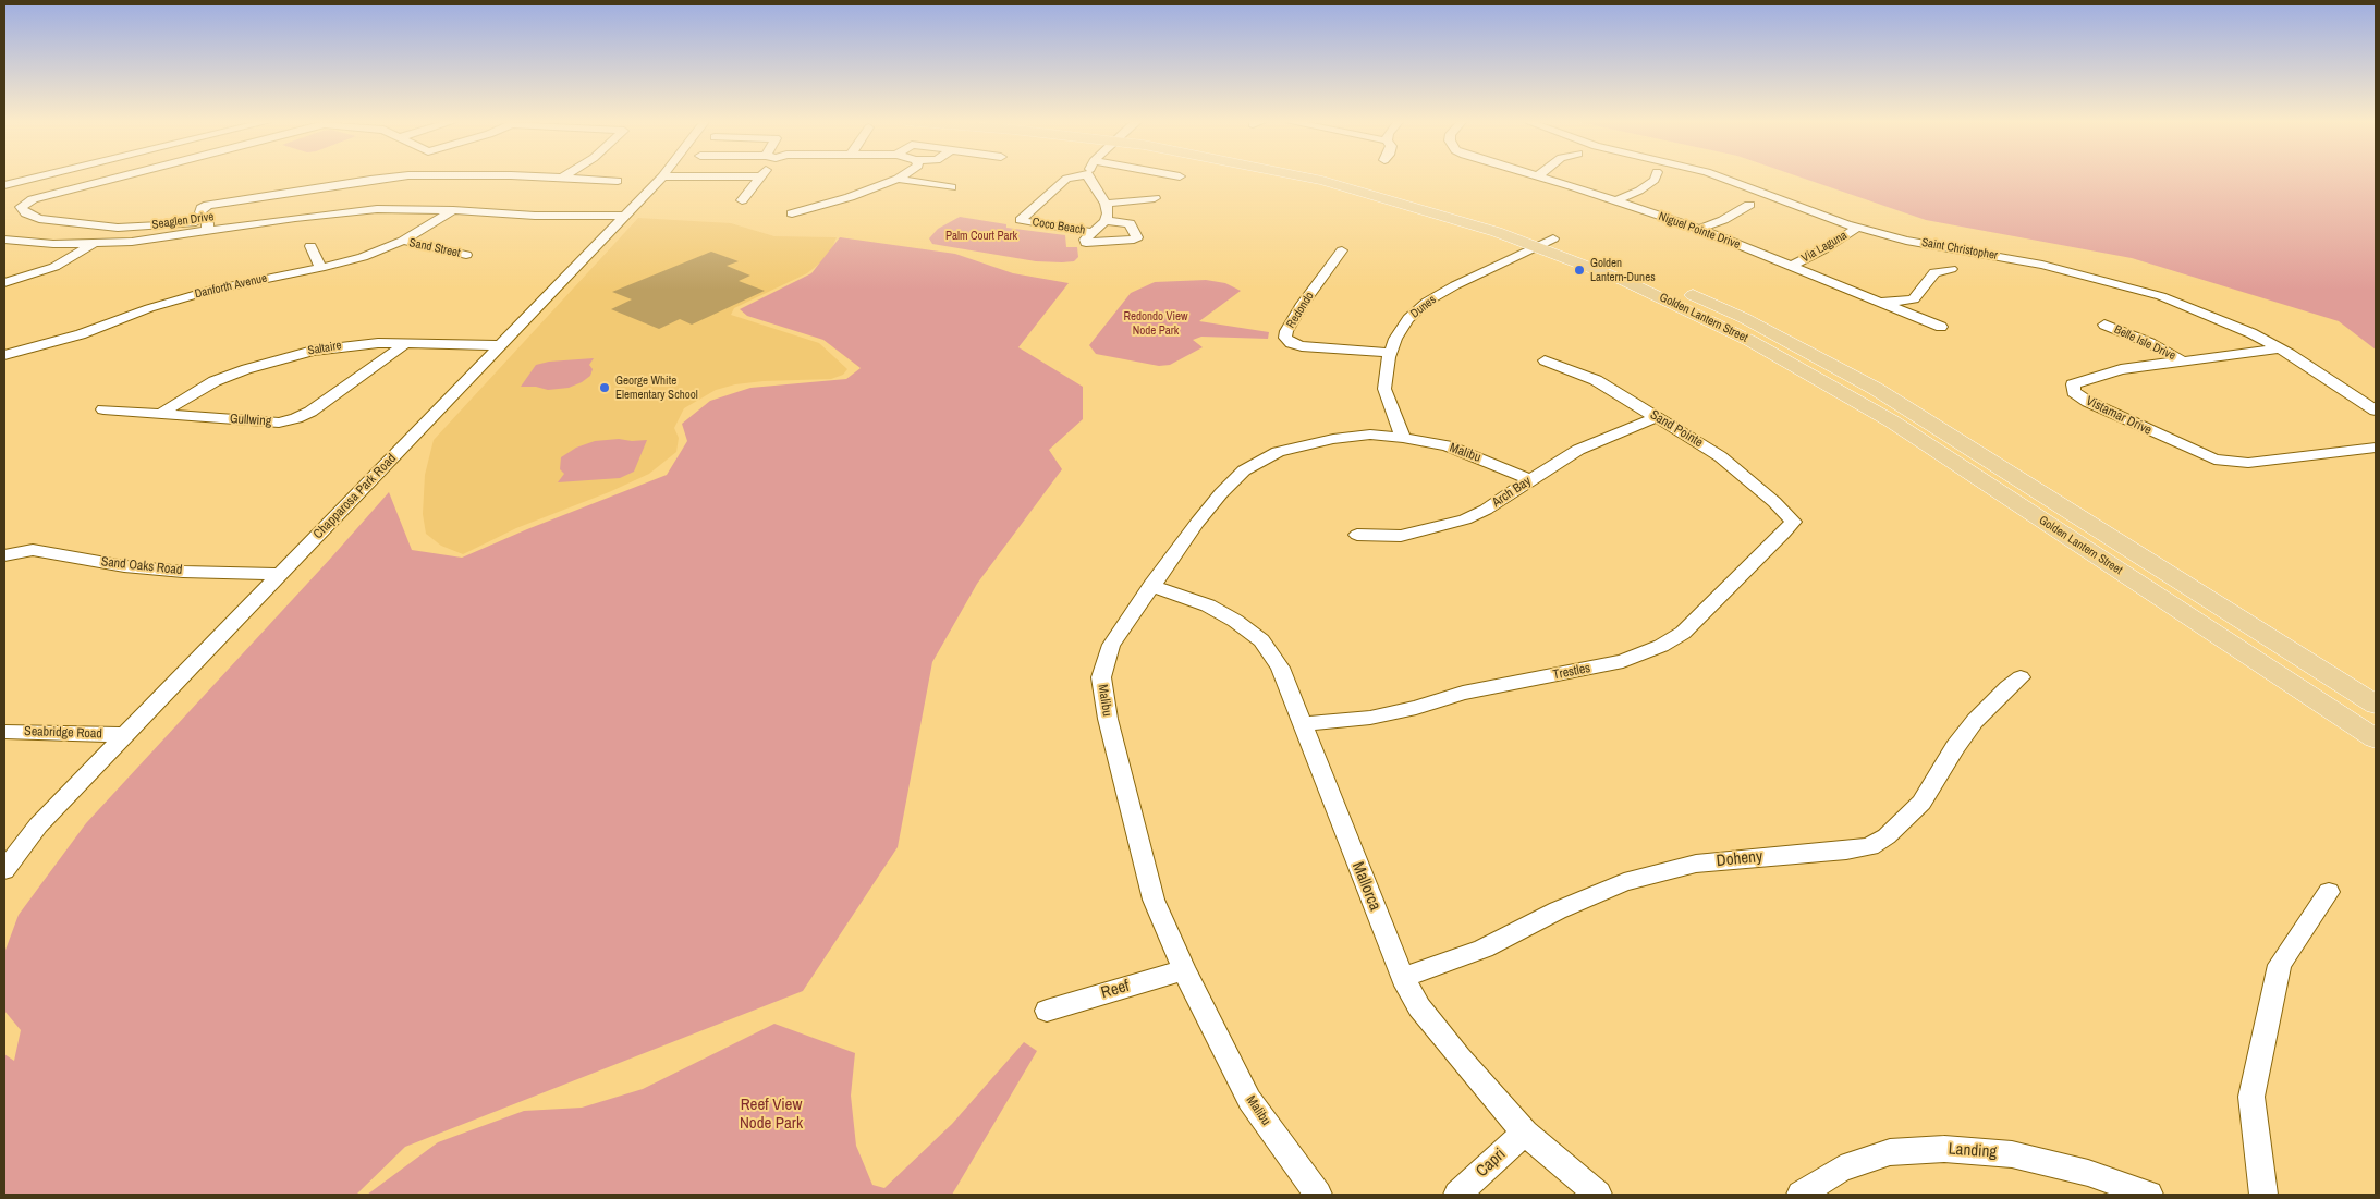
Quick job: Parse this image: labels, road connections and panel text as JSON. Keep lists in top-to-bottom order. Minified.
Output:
{"streets":{"main road":["Golden Lantern Street"],"street":["Seaglen Drive","Coco Beach","Niguel Pointe Drive","Via Laguna","Sand Street","Saint Christopher","Danforth Avenue","Dunes","Redondo","Belle Isle Drive","Saltaire","Vistamar Drive","Gullwing","Sand Pointe","Malibu","Arch Bay","Chapparosa Park Road","Sand Oaks Road","Trestles","Seabridge Road","Doheny","Mallorca","Reef","Landing","Capri"]},"crossings":[["Seaglen Drive","Danforth Avenue"],["Seaglen Drive","Chapparosa Park Road"],["Niguel Pointe Drive","Via Laguna"],["Via Laguna","Saint Christopher"],["Sand Street","Danforth Avenue"],["Saint Christopher","Vistamar Drive"],["Dunes","Redondo"],["Dunes","Golden Lantern Street"],["Dunes","Malibu"],["Belle Isle Drive","Vistamar Drive"],["Saltaire","Gullwing"],["Saltaire","Chapparosa Park Road"],["Sand Pointe","Arch Bay"],["Sand Pointe","Trestles"],["Malibu","Arch Bay"],["Malibu","Mallorca"],["Malibu","Reef"],["Chapparosa Park Road","Sand Oaks Road"],["Chapparosa Park Road","Seabridge Road"],["Trestles","Mallorca"],["Doheny","Mallorca"],["Mallorca","Capri"]],"parks":["Palm Court Park","Redondo View Node Park","Reef View Node Park"],"places":["Golden Lantern-Dunes","George White Elementary School"]}
